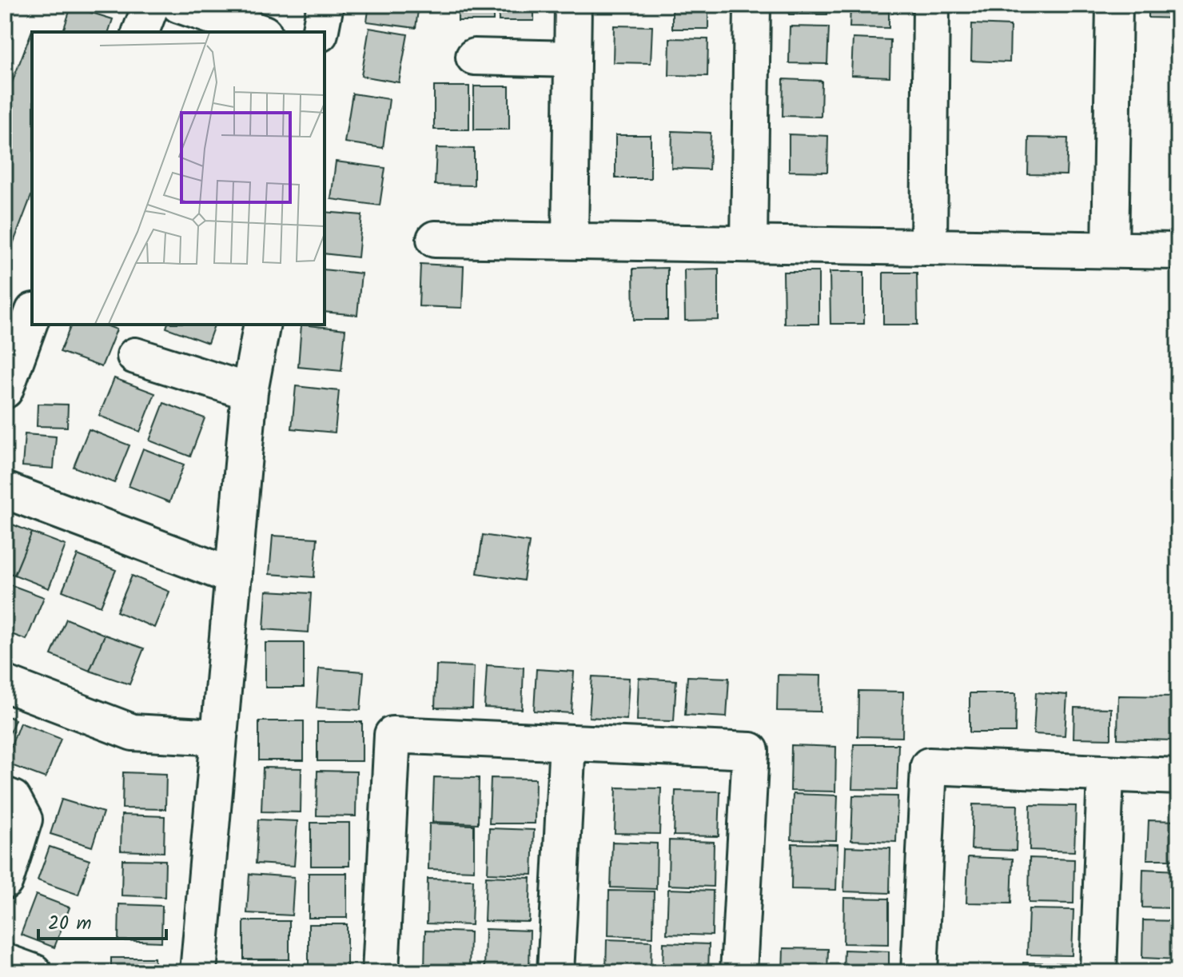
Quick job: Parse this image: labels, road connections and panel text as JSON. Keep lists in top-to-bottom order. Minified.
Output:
{"scale_bar":"20 m"}
